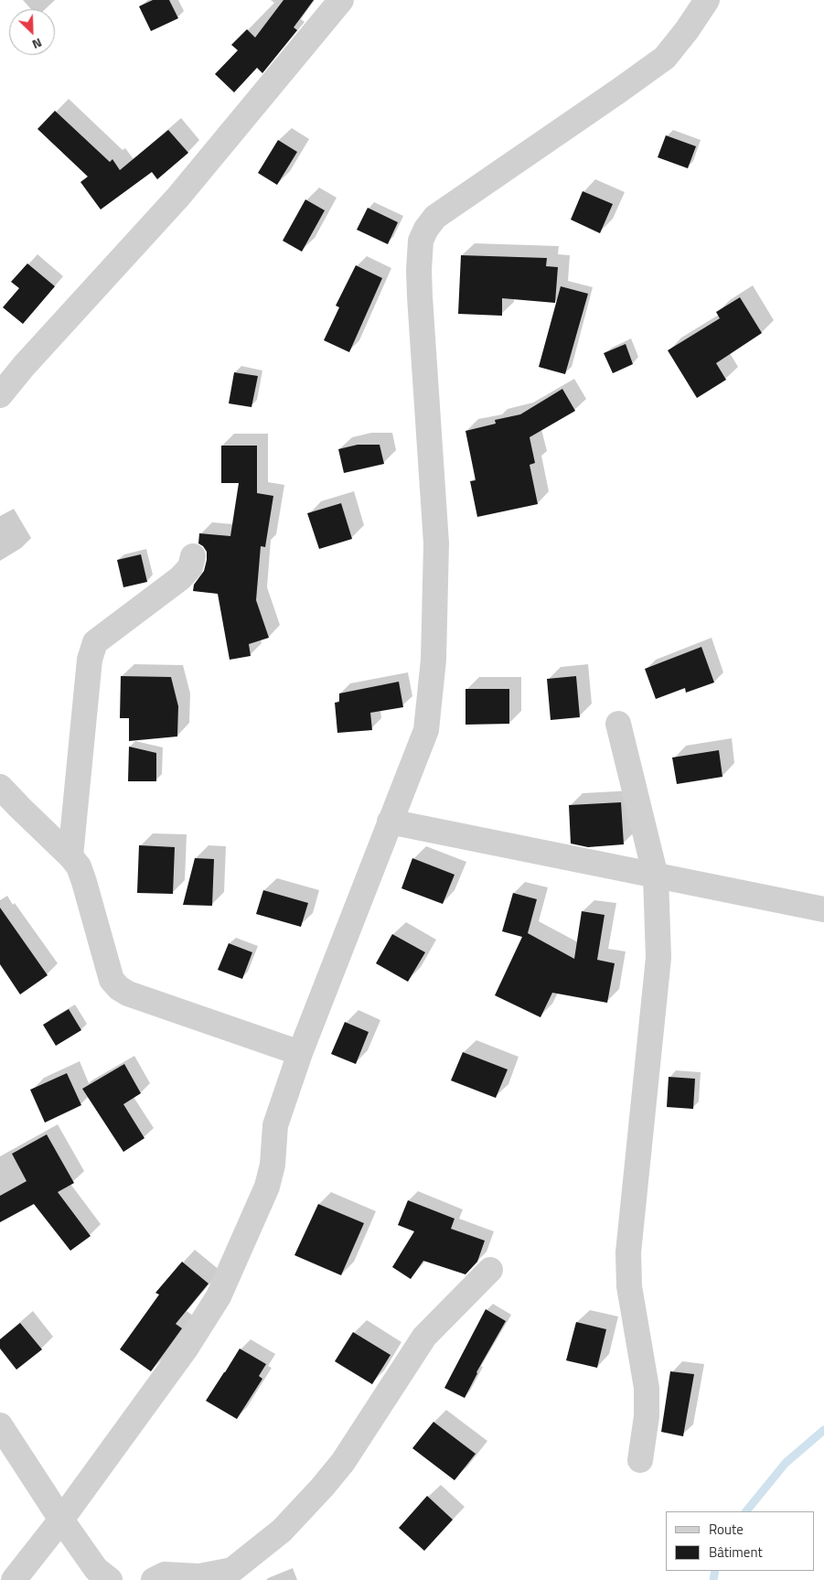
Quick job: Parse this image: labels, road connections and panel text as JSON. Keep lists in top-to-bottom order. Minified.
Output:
{"legend":["Route","Bâtiment"],"north":"bottom right"}
